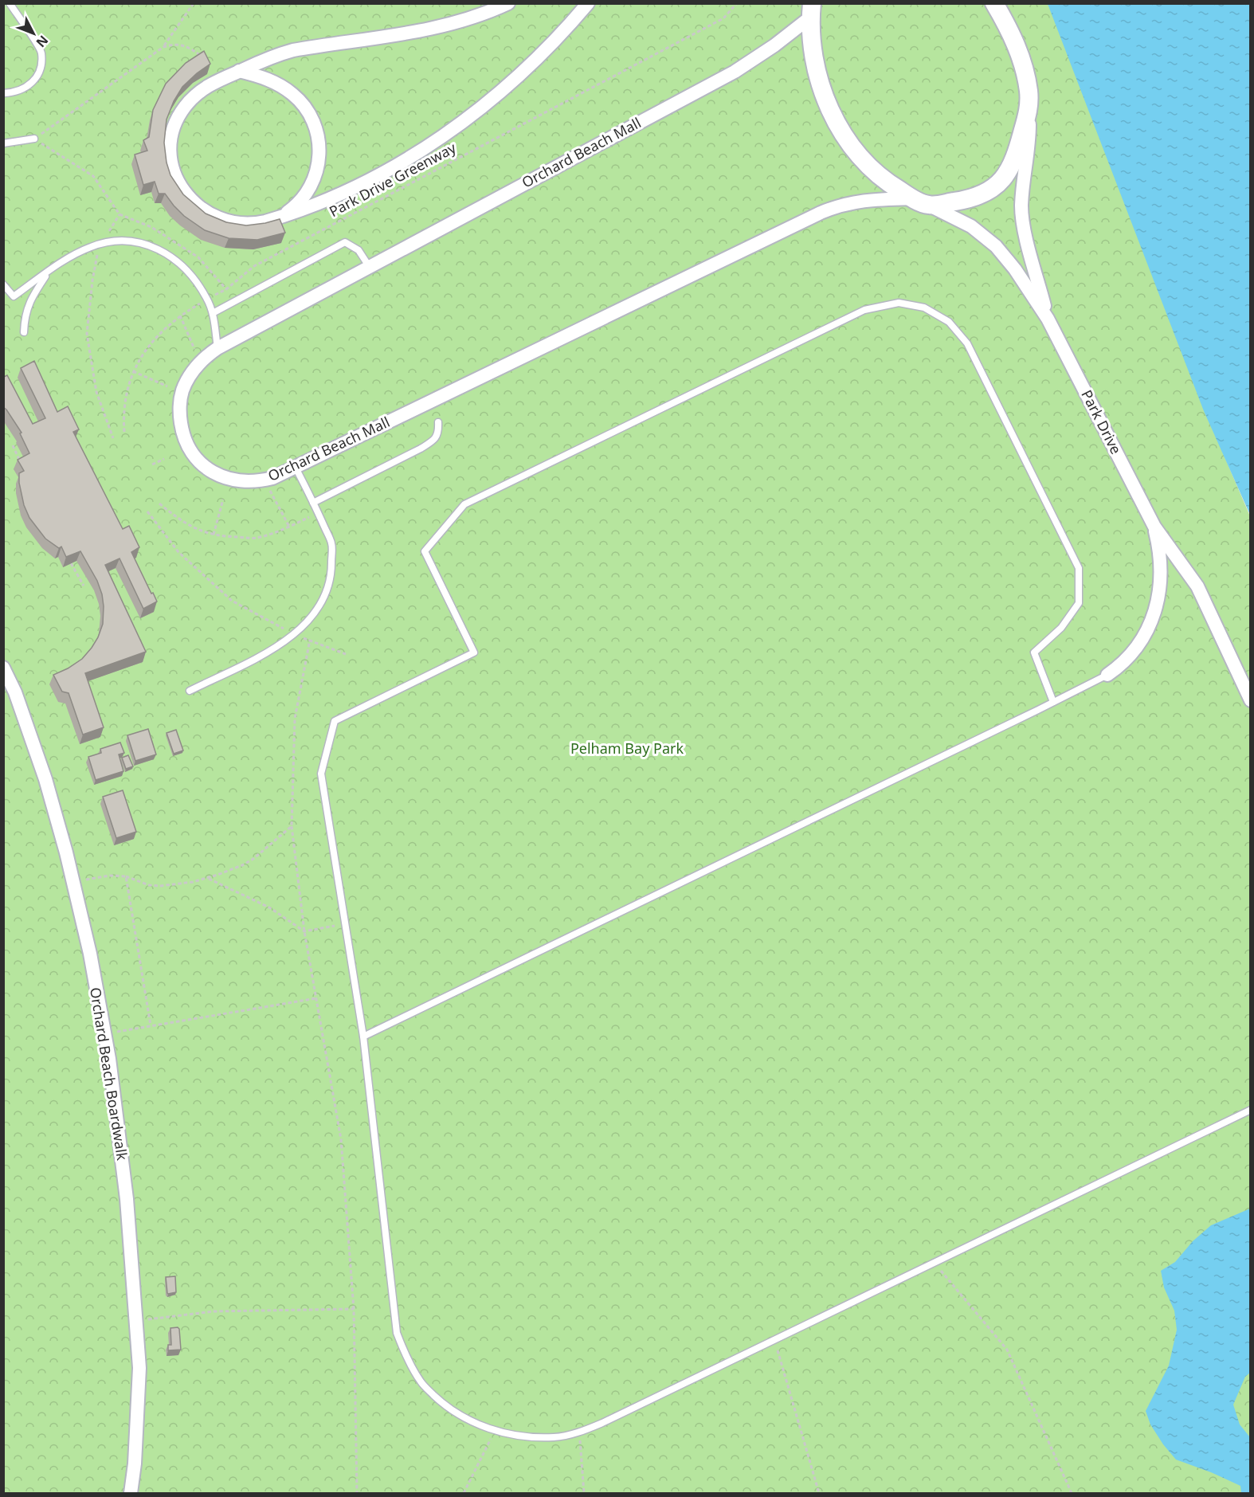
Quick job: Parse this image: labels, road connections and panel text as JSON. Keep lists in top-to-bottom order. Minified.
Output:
{"streets":{"street":["Orchard Beach Mall","Park Drive","Orchard Beach Boardwalk"],"path":["Park Drive Greenway"]},"crossings":[["Orchard Beach Mall","Park Drive"]],"parks":["Pelham Bay Park"],"north":"bottom right"}
